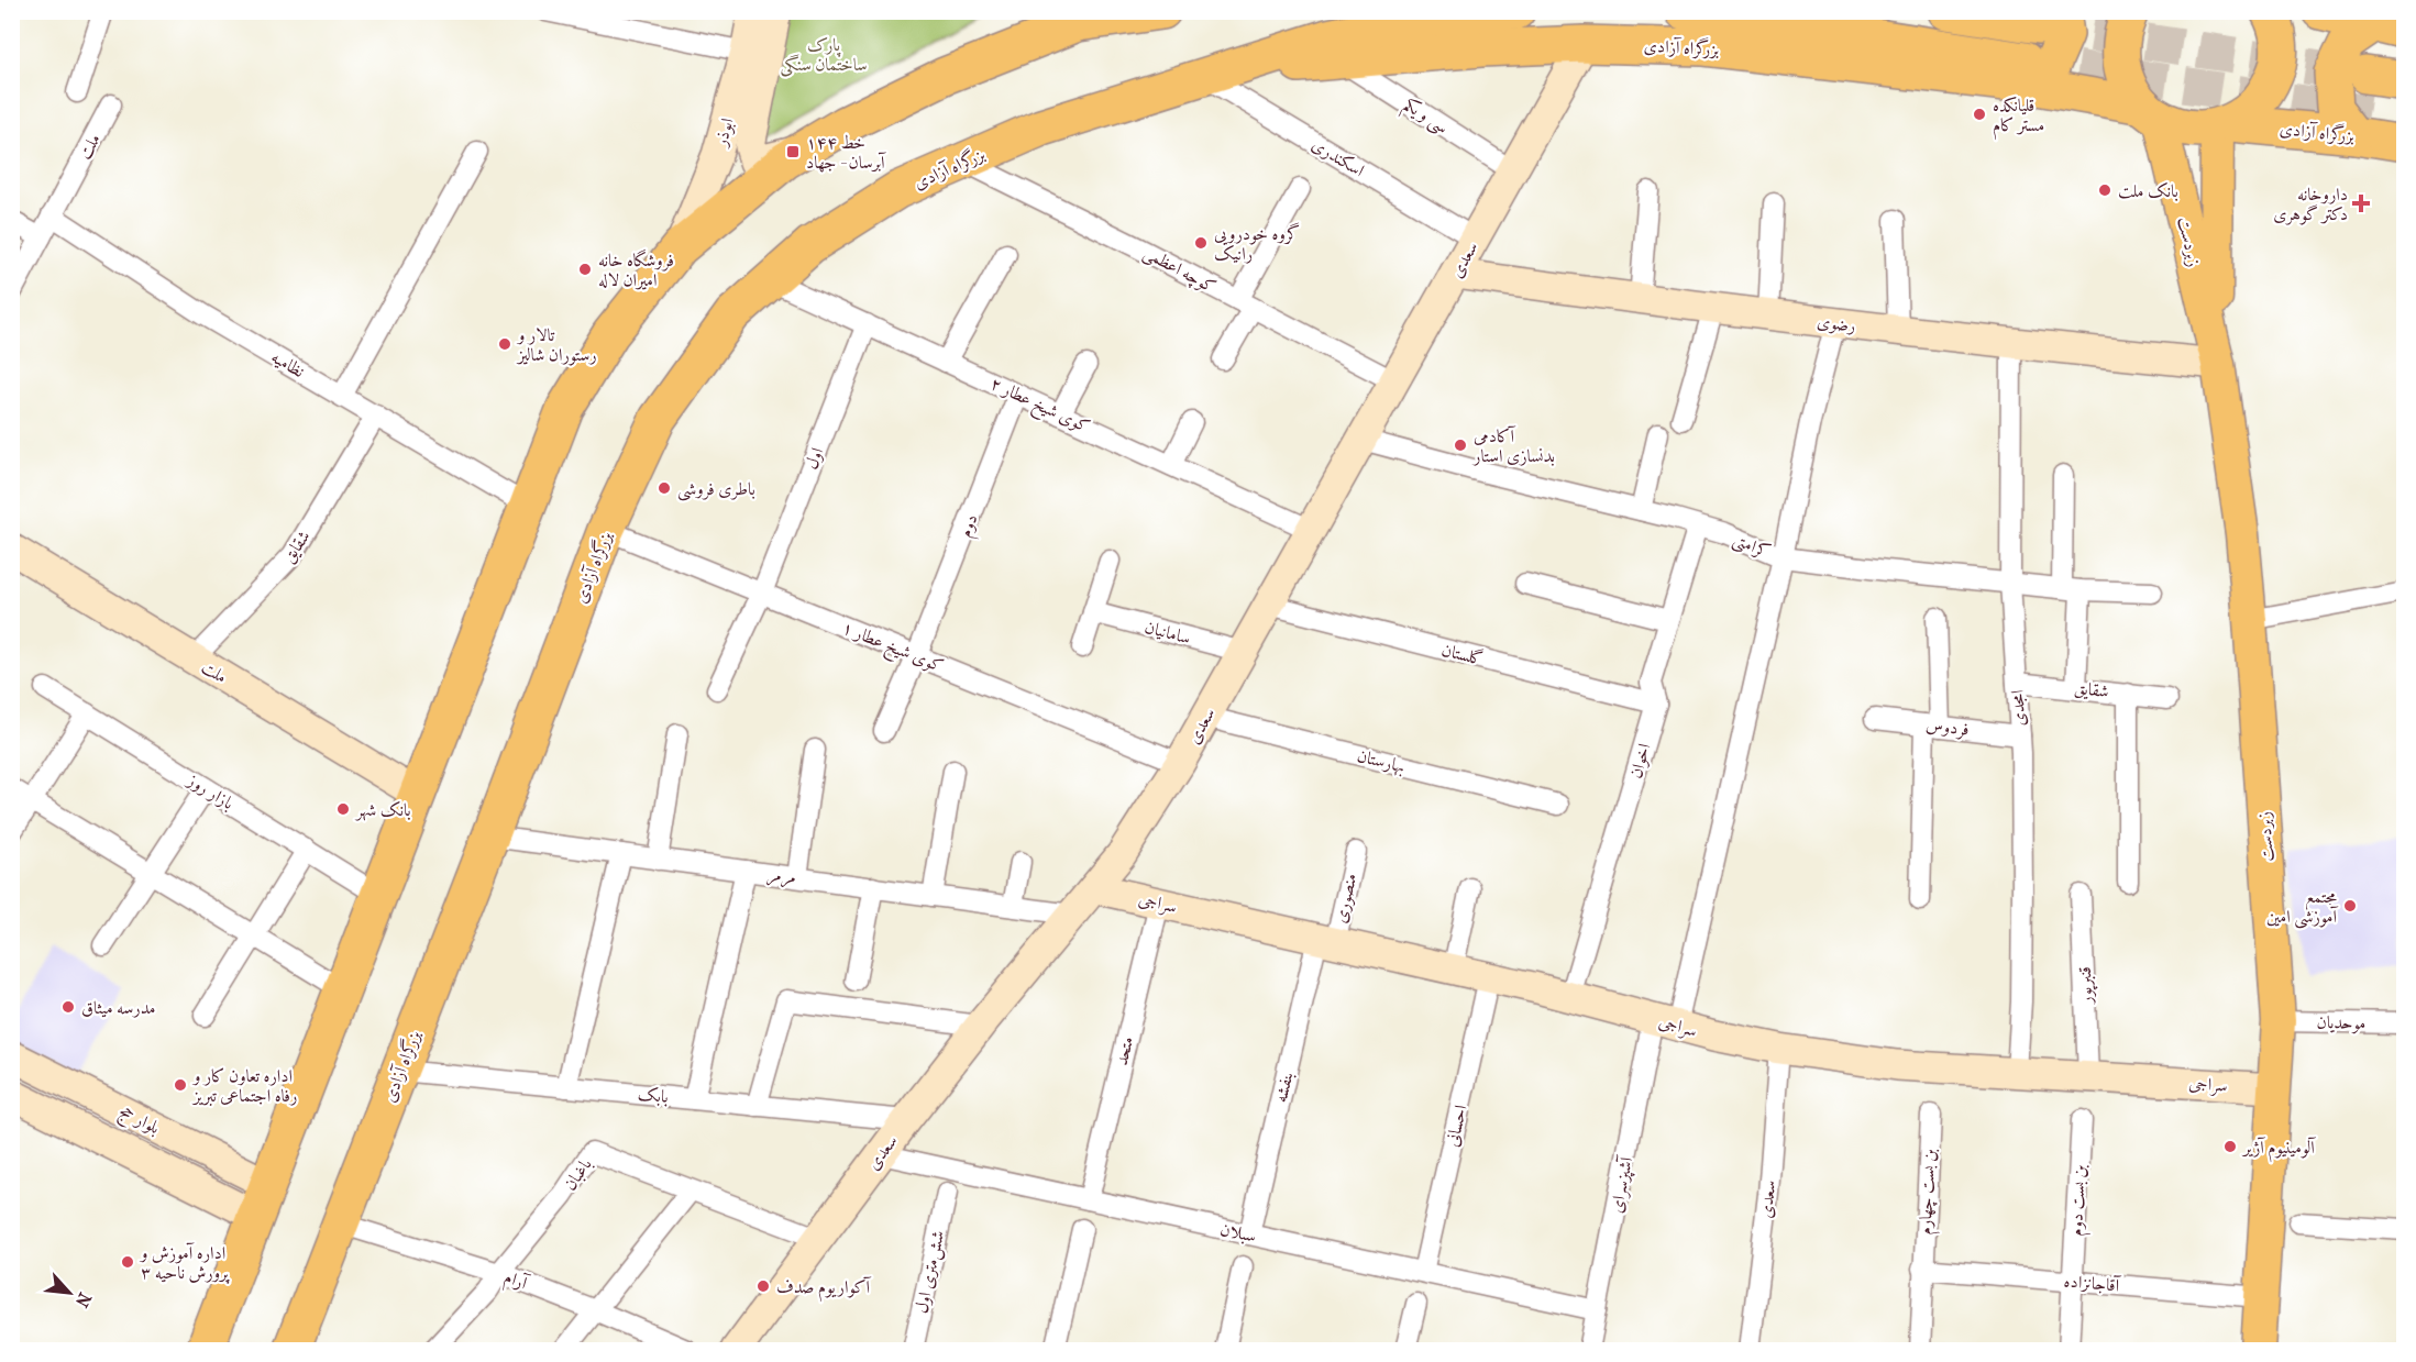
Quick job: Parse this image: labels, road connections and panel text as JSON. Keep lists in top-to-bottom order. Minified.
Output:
{"streets":{"highway":["بزرگراه آزادی"],"main road":["ابوذر","ملت","زبردست","سعدی","رضوی","سراجی","بلوار حج"],"street":["سی و یکم","اسکندری","کوچه اعظمی","نظامیه","کوی شیخ عطار ۲","اول","دوم","کرامتی","شقایق","سامانیان","کوی شیخ عطار ۱","گلستان","امجدی","فردوس","بهارستان","اخوان","بازار روز","مرمر","منصوری","قنبرپور","موحدیان","متحد","بنفشه","بابک","احسانی","باغبان","آشپزسرای","بن بست چهارم","بن بست دوم","سبلان","شش‌متری اول","آرام","آقاجانزاده"]},"crossings":[["بزرگراه آزادی","سی و یکم"],["بزرگراه آزادی","اسکندری"],["بزرگراه آزادی","زبردست"],["بزرگراه آزادی","سعدی"],["بزرگراه آزادی","کوچه اعظمی"],["بزرگراه آزادی","کوی شیخ عطار ۲"],["بزرگراه آزادی","کوی شیخ عطار ۱"],["بزرگراه آزادی","مرمر"],["بزرگراه آزادی","بابک"],["بزرگراه آزادی","آرام"],["سی و یکم","سعدی"],["ملت","نظامیه"],["ملت","شقایق"],["اسکندری","سعدی"],["زبردست","رضوی"],["زبردست","سراجی"],["زبردست","موحدیان"],["زبردست","آقاجانزاده"],["سعدی","کوچه اعظمی"],["سعدی","رضوی"],["سعدی","کوی شیخ عطار ۲"],["سعدی","کرامتی"],["سعدی","سامانیان"],["سعدی","کوی شیخ عطار ۱"],["سعدی","گلستان"],["سعدی","بهارستان"],["سعدی","مرمر"],["سعدی","سراجی"],["سعدی","بابک"],["سعدی","باغبان"],["سعدی","سبلان"],["رضوی","امجدی"],["رضوی","آشپزسرای"],["نظامیه","شقایق"],["کوی شیخ عطار ۲","اول"],["کوی شیخ عطار ۲","دوم"],["اول","کوی شیخ عطار ۱"],["دوم","کوی شیخ عطار ۱"],["کرامتی","امجدی"],["کرامتی","اخوان"],["کرامتی","آشپزسرای"],["شقایق","امجدی"],["گلستان","اخوان"],["امجدی","فردوس"],["امجدی","سراجی"],["اخوان","سراجی"],["منصوری","سراجی"],["منصوری","بنفشه"],["سراجی","قنبرپور"],["سراجی","متحد"],["سراجی","بنفشه"],["سراجی","احسانی"],["سراجی","آشپزسرای"],["متحد","سبلان"],["بنفشه","سبلان"],["احسانی","سبلان"],["باغبان","آرام"],["آشپزسرای","سبلان"],["بن بست چهارم","آقاجانزاده"],["بن بست دوم","آقاجانزاده"]],"parks":["پارک ساختمان سنگی"],"places":{"other":["قلیانکده مستر کام","بانک ملت","گروه خودرویی رانیک","فروشگاه خانه امیران لاله","تالار و رستوران شالیز","آکادمی بدنسازی استار","باطری فروشی","بانک شهر","مجتمع آموزشی امین","مدرسه میثاق","اداره تعاون کار و رفاه اجتماعی تبریز","آلومینیوم آژیر","اداره آموزش و پرورش ناحیه ۳","آکواریوم صدف"],"transit":["خط ۱۴۴ آبرسان - جهاد"],"health":["داروخانه دکتر گوهری"]},"north":"bottom right"}
